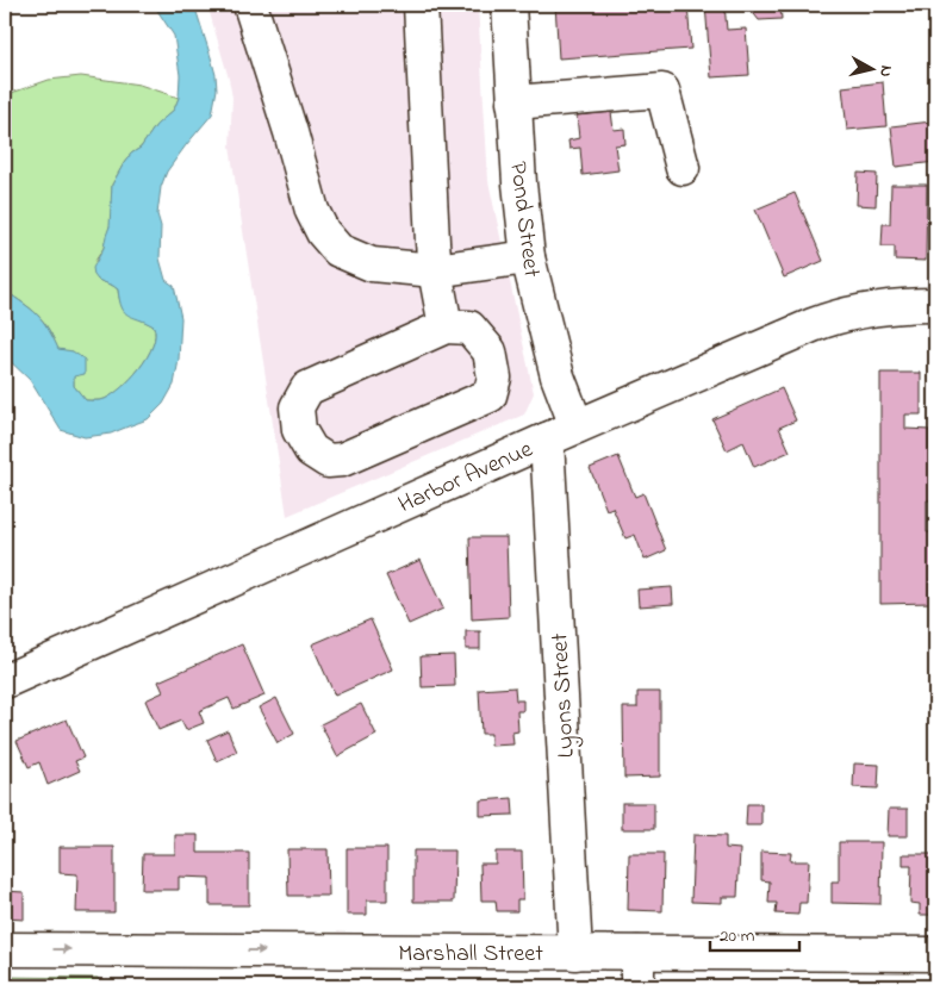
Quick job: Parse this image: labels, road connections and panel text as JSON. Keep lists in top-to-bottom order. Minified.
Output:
{"streets":{"street":["Pond Street","Harbor Avenue","Lyons Street","Marshall Street"]},"crossings":[["Pond Street","Harbor Avenue"],["Pond Street","Lyons Street"],["Harbor Avenue","Lyons Street"],["Lyons Street","Marshall Street"]],"one_way":["Marshall Street"],"scale_bar":"20 m","north":"right"}
